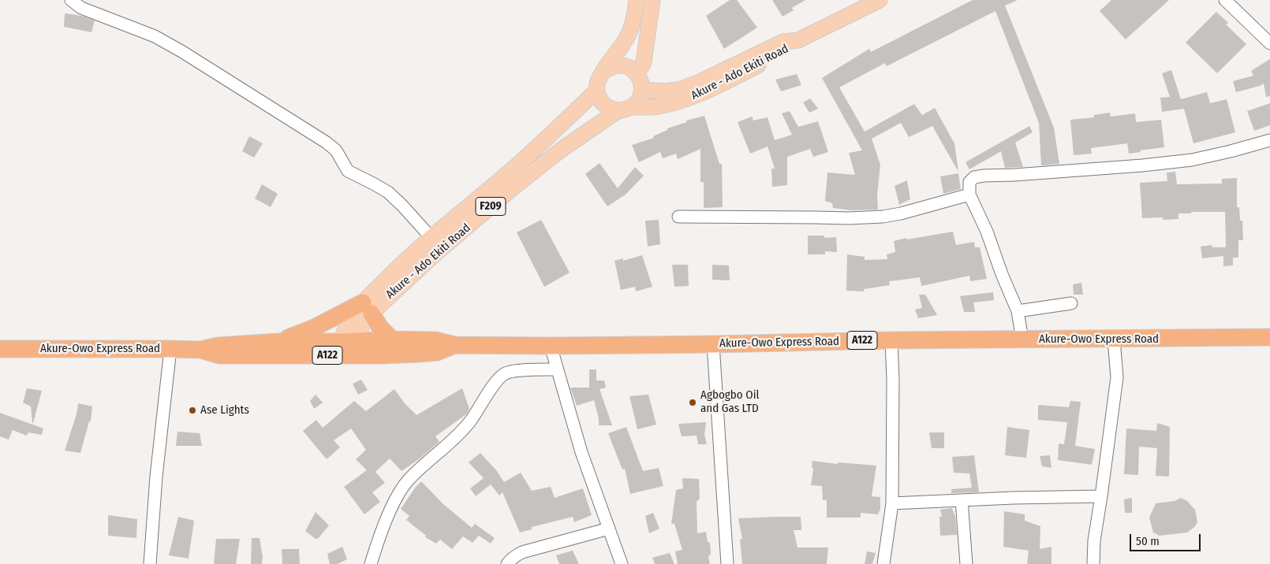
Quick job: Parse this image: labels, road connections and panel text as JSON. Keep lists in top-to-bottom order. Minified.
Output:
{"streets":{"highway":["Akure-Owo Express Road","A122"],"main road":["Akure - Ado Ekiti Road","F209"]},"places":["Agbogbo Oil and Gas LTD","Ase Lights"],"scale_bar":"50 m"}
